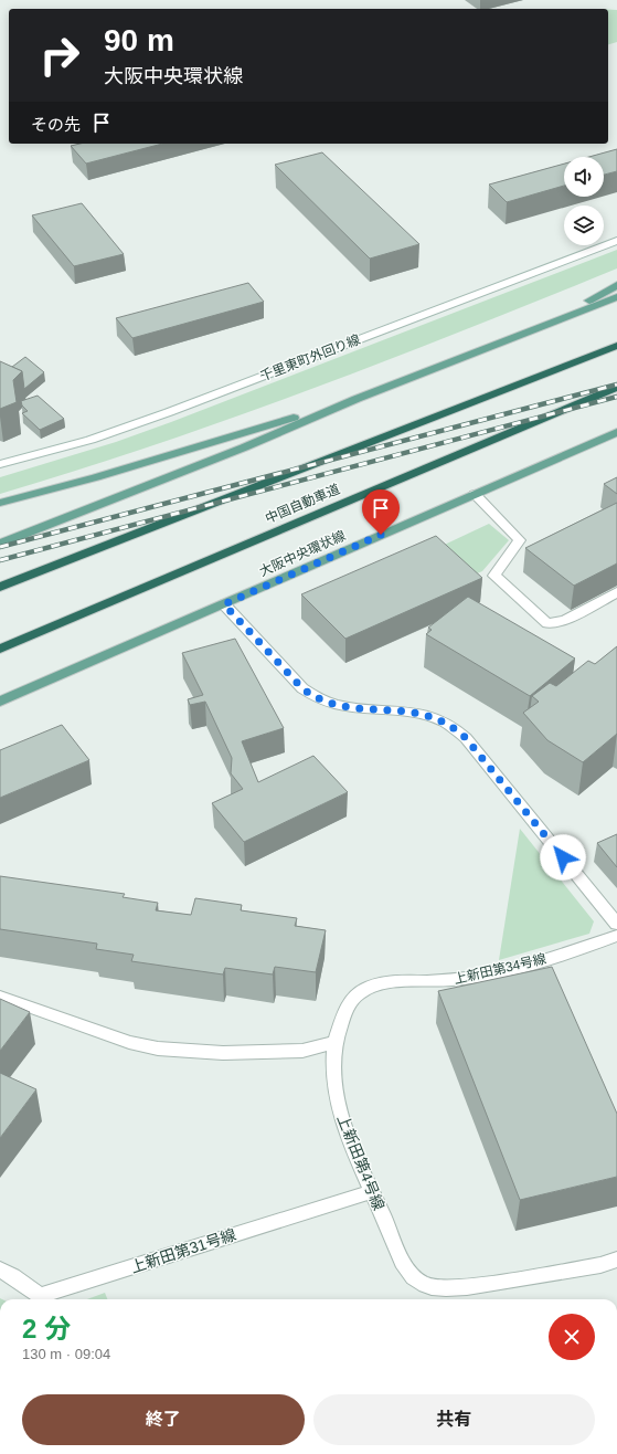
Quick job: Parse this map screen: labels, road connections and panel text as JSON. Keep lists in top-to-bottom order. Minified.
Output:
{"streets":{"highway":["中国自動車道"],"main road":["大阪中央環状線"],"street":["千里東町外回り線","上新田第34号線","上新田第4号線","上新田第31号線"]},"crossings":[["上新田第34号線","上新田第4号線"],["上新田第4号線","上新田第31号線"]],"page":{"turn":["90 m","大阪中央環状線"],"then":"その先","heading":["2 分","130 m · 09:04"],"buttons":["終了","共有"]}}
